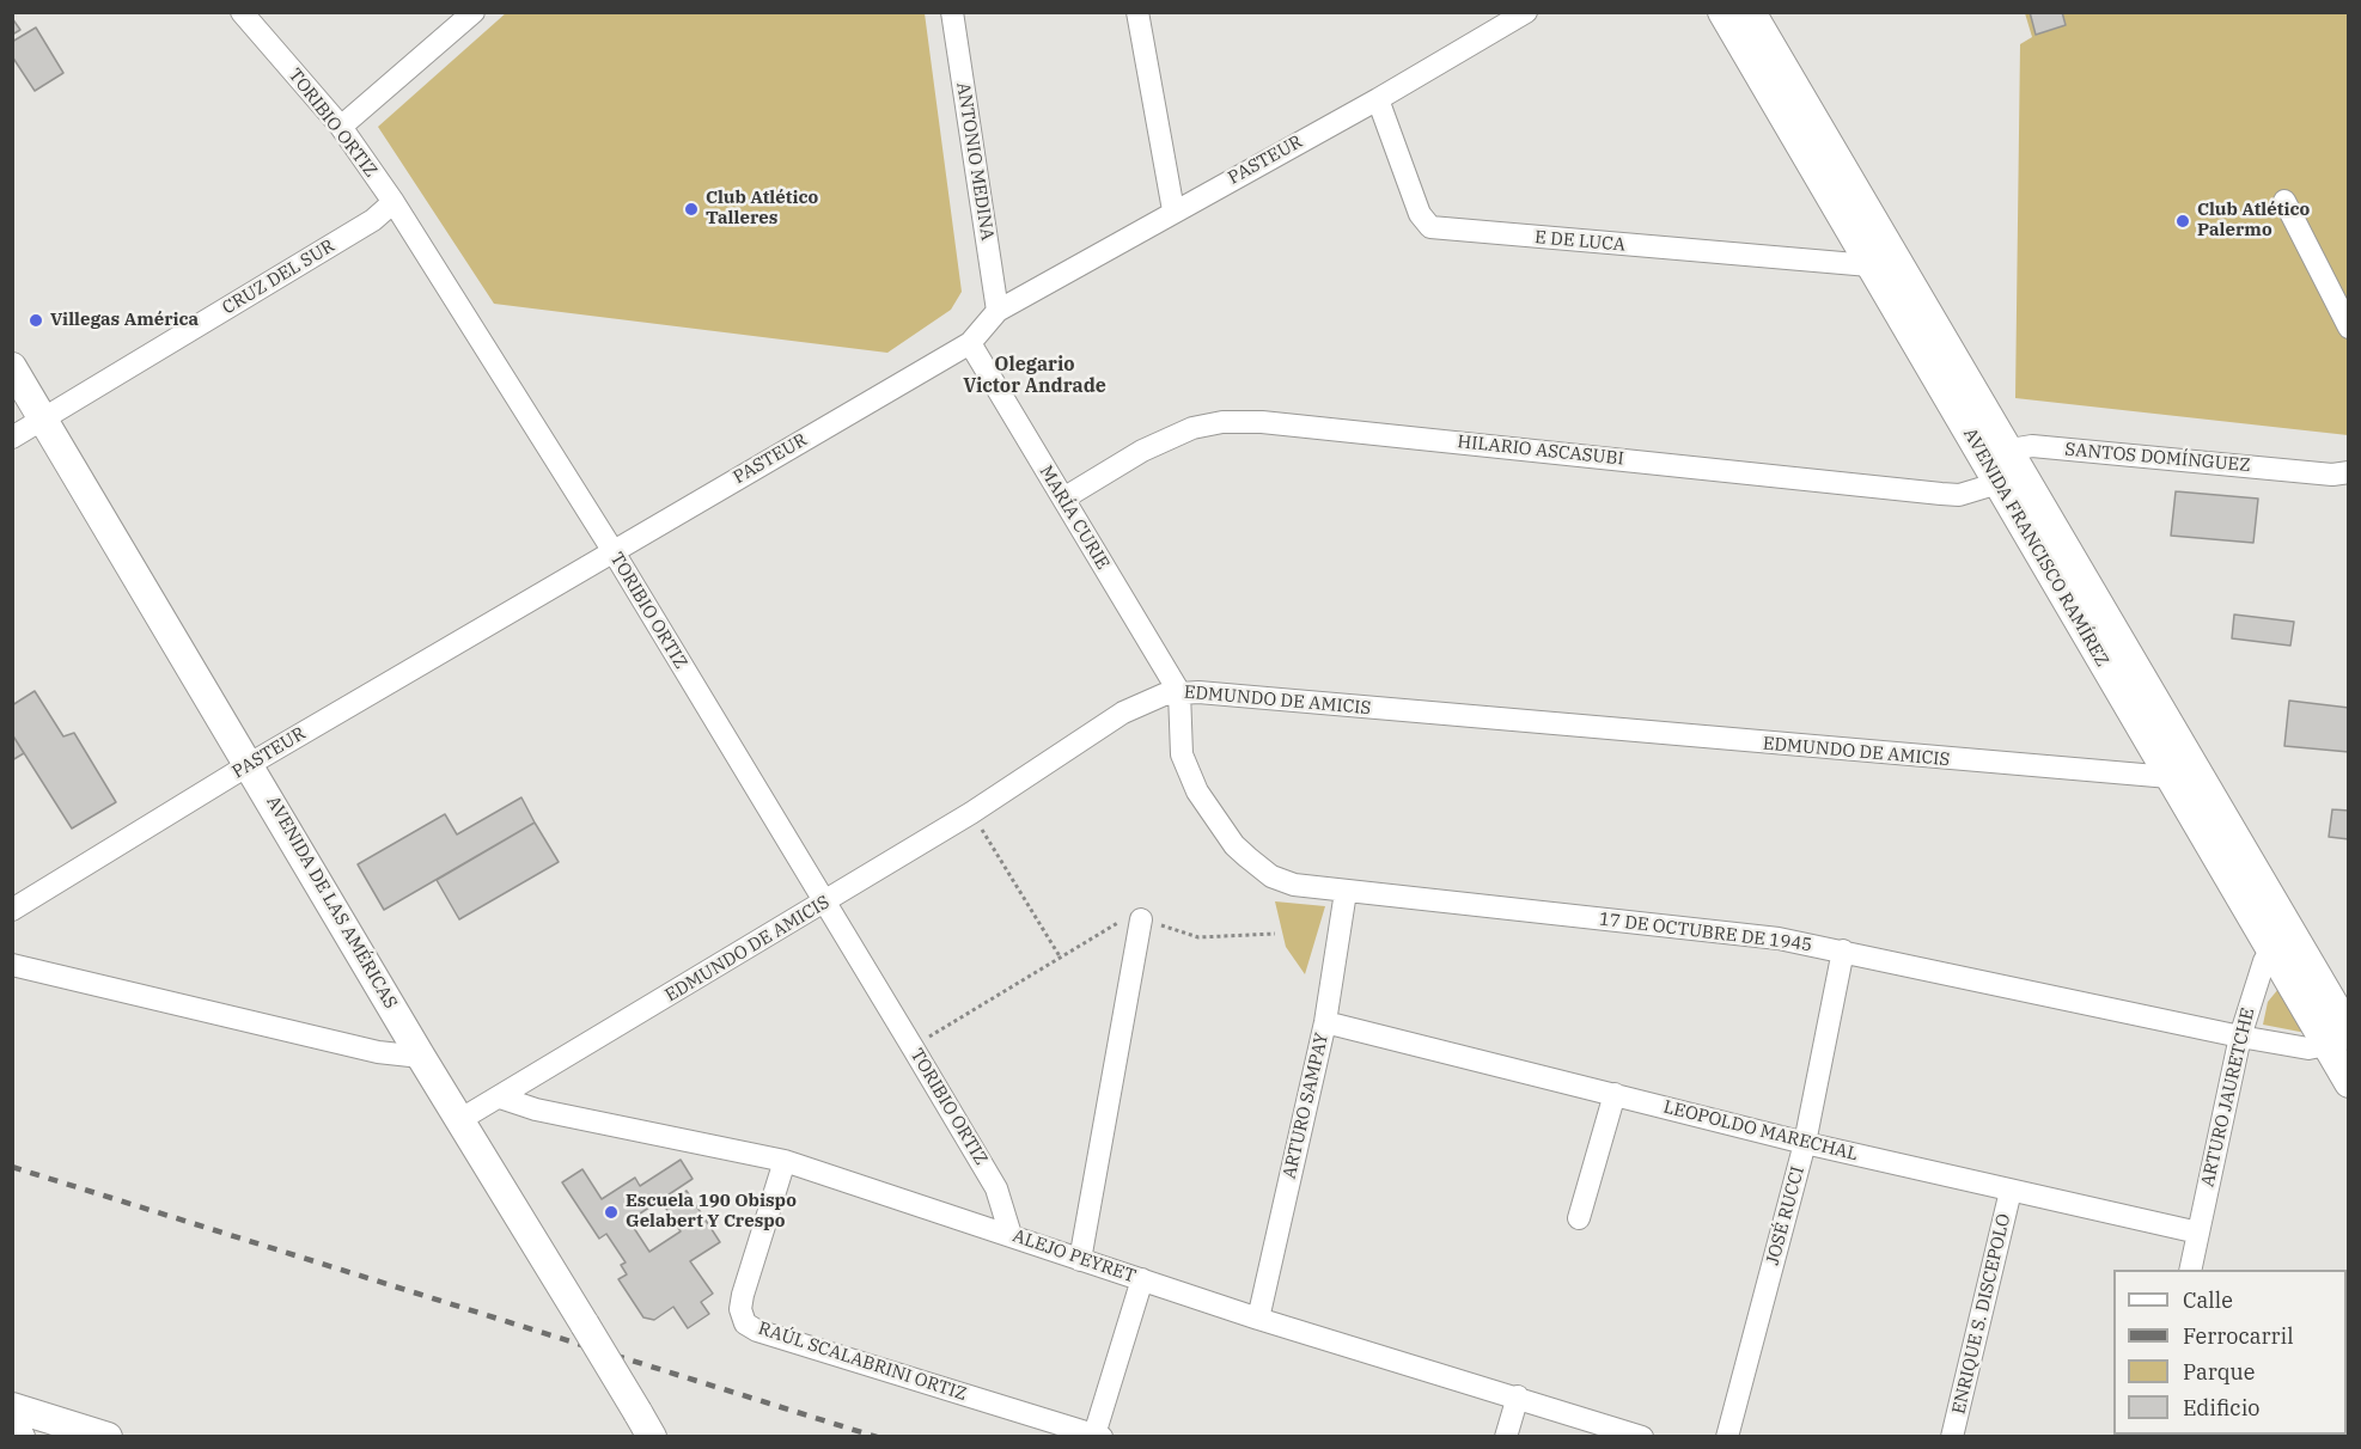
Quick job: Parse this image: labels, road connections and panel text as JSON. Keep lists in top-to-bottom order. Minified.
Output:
{"streets":{"main road":["AVENIDA FRANCISCO RAMÍREZ","AVENIDA DE LAS AMÉRICAS"],"street":["TORIBIO ORTIZ","PASTEUR","ANTONIO MEDINA","E DE LUCA","CRUZ DEL SUR","HILARIO ASCASUBI","SANTOS DOMÍNGUEZ","MARÍA CURIE","EDMUNDO DE AMICIS","17 DE OCTUBRE DE 1945","ARTURO JAURETCHE","ARTURO SAMPAY","LEOPOLDO MARECHAL","JOSÉ RUCCI","ALEJO PEYRET","ENRIQUE S. DISCEPOLO","RAÚL SCALABRINI ORTIZ"]},"crossings":[["TORIBIO ORTIZ","PASTEUR"],["TORIBIO ORTIZ","CRUZ DEL SUR"],["TORIBIO ORTIZ","EDMUNDO DE AMICIS"],["TORIBIO ORTIZ","ALEJO PEYRET"],["PASTEUR","ANTONIO MEDINA"],["PASTEUR","E DE LUCA"],["PASTEUR","MARÍA CURIE"],["PASTEUR","AVENIDA DE LAS AMÉRICAS"],["E DE LUCA","AVENIDA FRANCISCO RAMÍREZ"],["CRUZ DEL SUR","AVENIDA DE LAS AMÉRICAS"],["HILARIO ASCASUBI","MARÍA CURIE"],["HILARIO ASCASUBI","AVENIDA FRANCISCO RAMÍREZ"],["SANTOS DOMÍNGUEZ","AVENIDA FRANCISCO RAMÍREZ"],["MARÍA CURIE","EDMUNDO DE AMICIS"],["MARÍA CURIE","17 DE OCTUBRE DE 1945"],["AVENIDA FRANCISCO RAMÍREZ","EDMUNDO DE AMICIS"],["AVENIDA FRANCISCO RAMÍREZ","17 DE OCTUBRE DE 1945"],["AVENIDA FRANCISCO RAMÍREZ","ARTURO JAURETCHE"],["EDMUNDO DE AMICIS","AVENIDA DE LAS AMÉRICAS"],["EDMUNDO DE AMICIS","17 DE OCTUBRE DE 1945"],["EDMUNDO DE AMICIS","ALEJO PEYRET"],["17 DE OCTUBRE DE 1945","ARTURO JAURETCHE"],["17 DE OCTUBRE DE 1945","ARTURO SAMPAY"],["17 DE OCTUBRE DE 1945","JOSÉ RUCCI"],["ARTURO JAURETCHE","LEOPOLDO MARECHAL"],["ARTURO SAMPAY","LEOPOLDO MARECHAL"],["ARTURO SAMPAY","ALEJO PEYRET"],["LEOPOLDO MARECHAL","JOSÉ RUCCI"],["LEOPOLDO MARECHAL","ENRIQUE S. DISCEPOLO"],["ALEJO PEYRET","RAÚL SCALABRINI ORTIZ"]],"districts":["Olegario Victor Andrade"],"places":["Club Atlético Talleres","Club Atlético Palermo","Villegas América","Escuela 190 Obispo Gelabert Y Crespo"],"legend":["Calle","Ferrocarril","Parque","Edificio"]}
